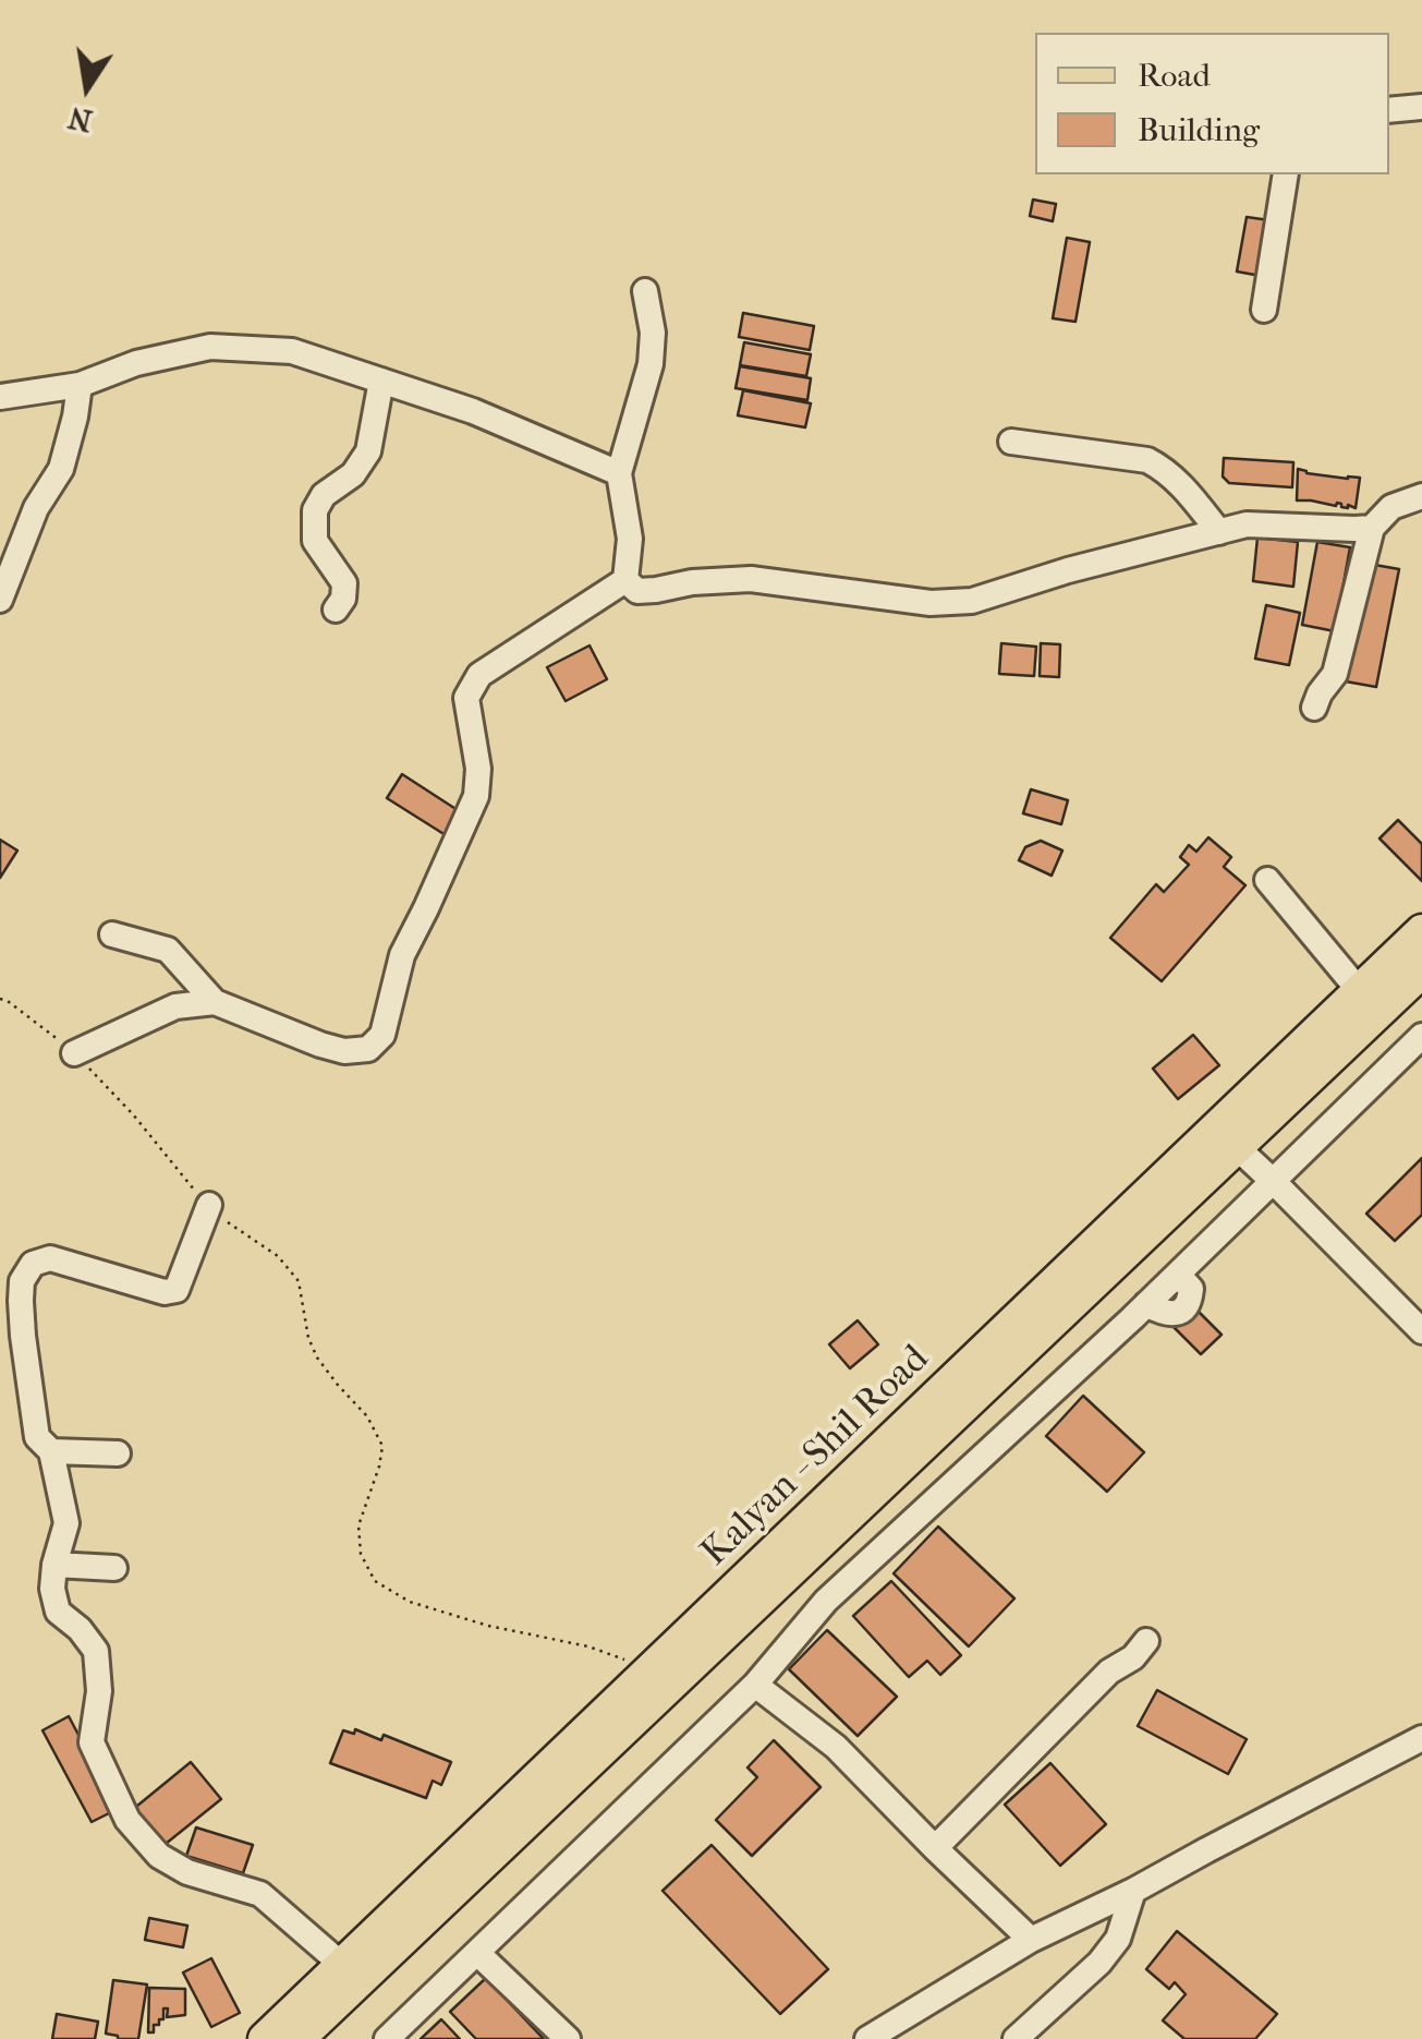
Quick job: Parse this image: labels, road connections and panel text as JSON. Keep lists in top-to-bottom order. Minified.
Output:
{"streets":{"main road":["Kalyan - Shil Road"]},"legend":["Road","Building"],"north":"bottom"}
